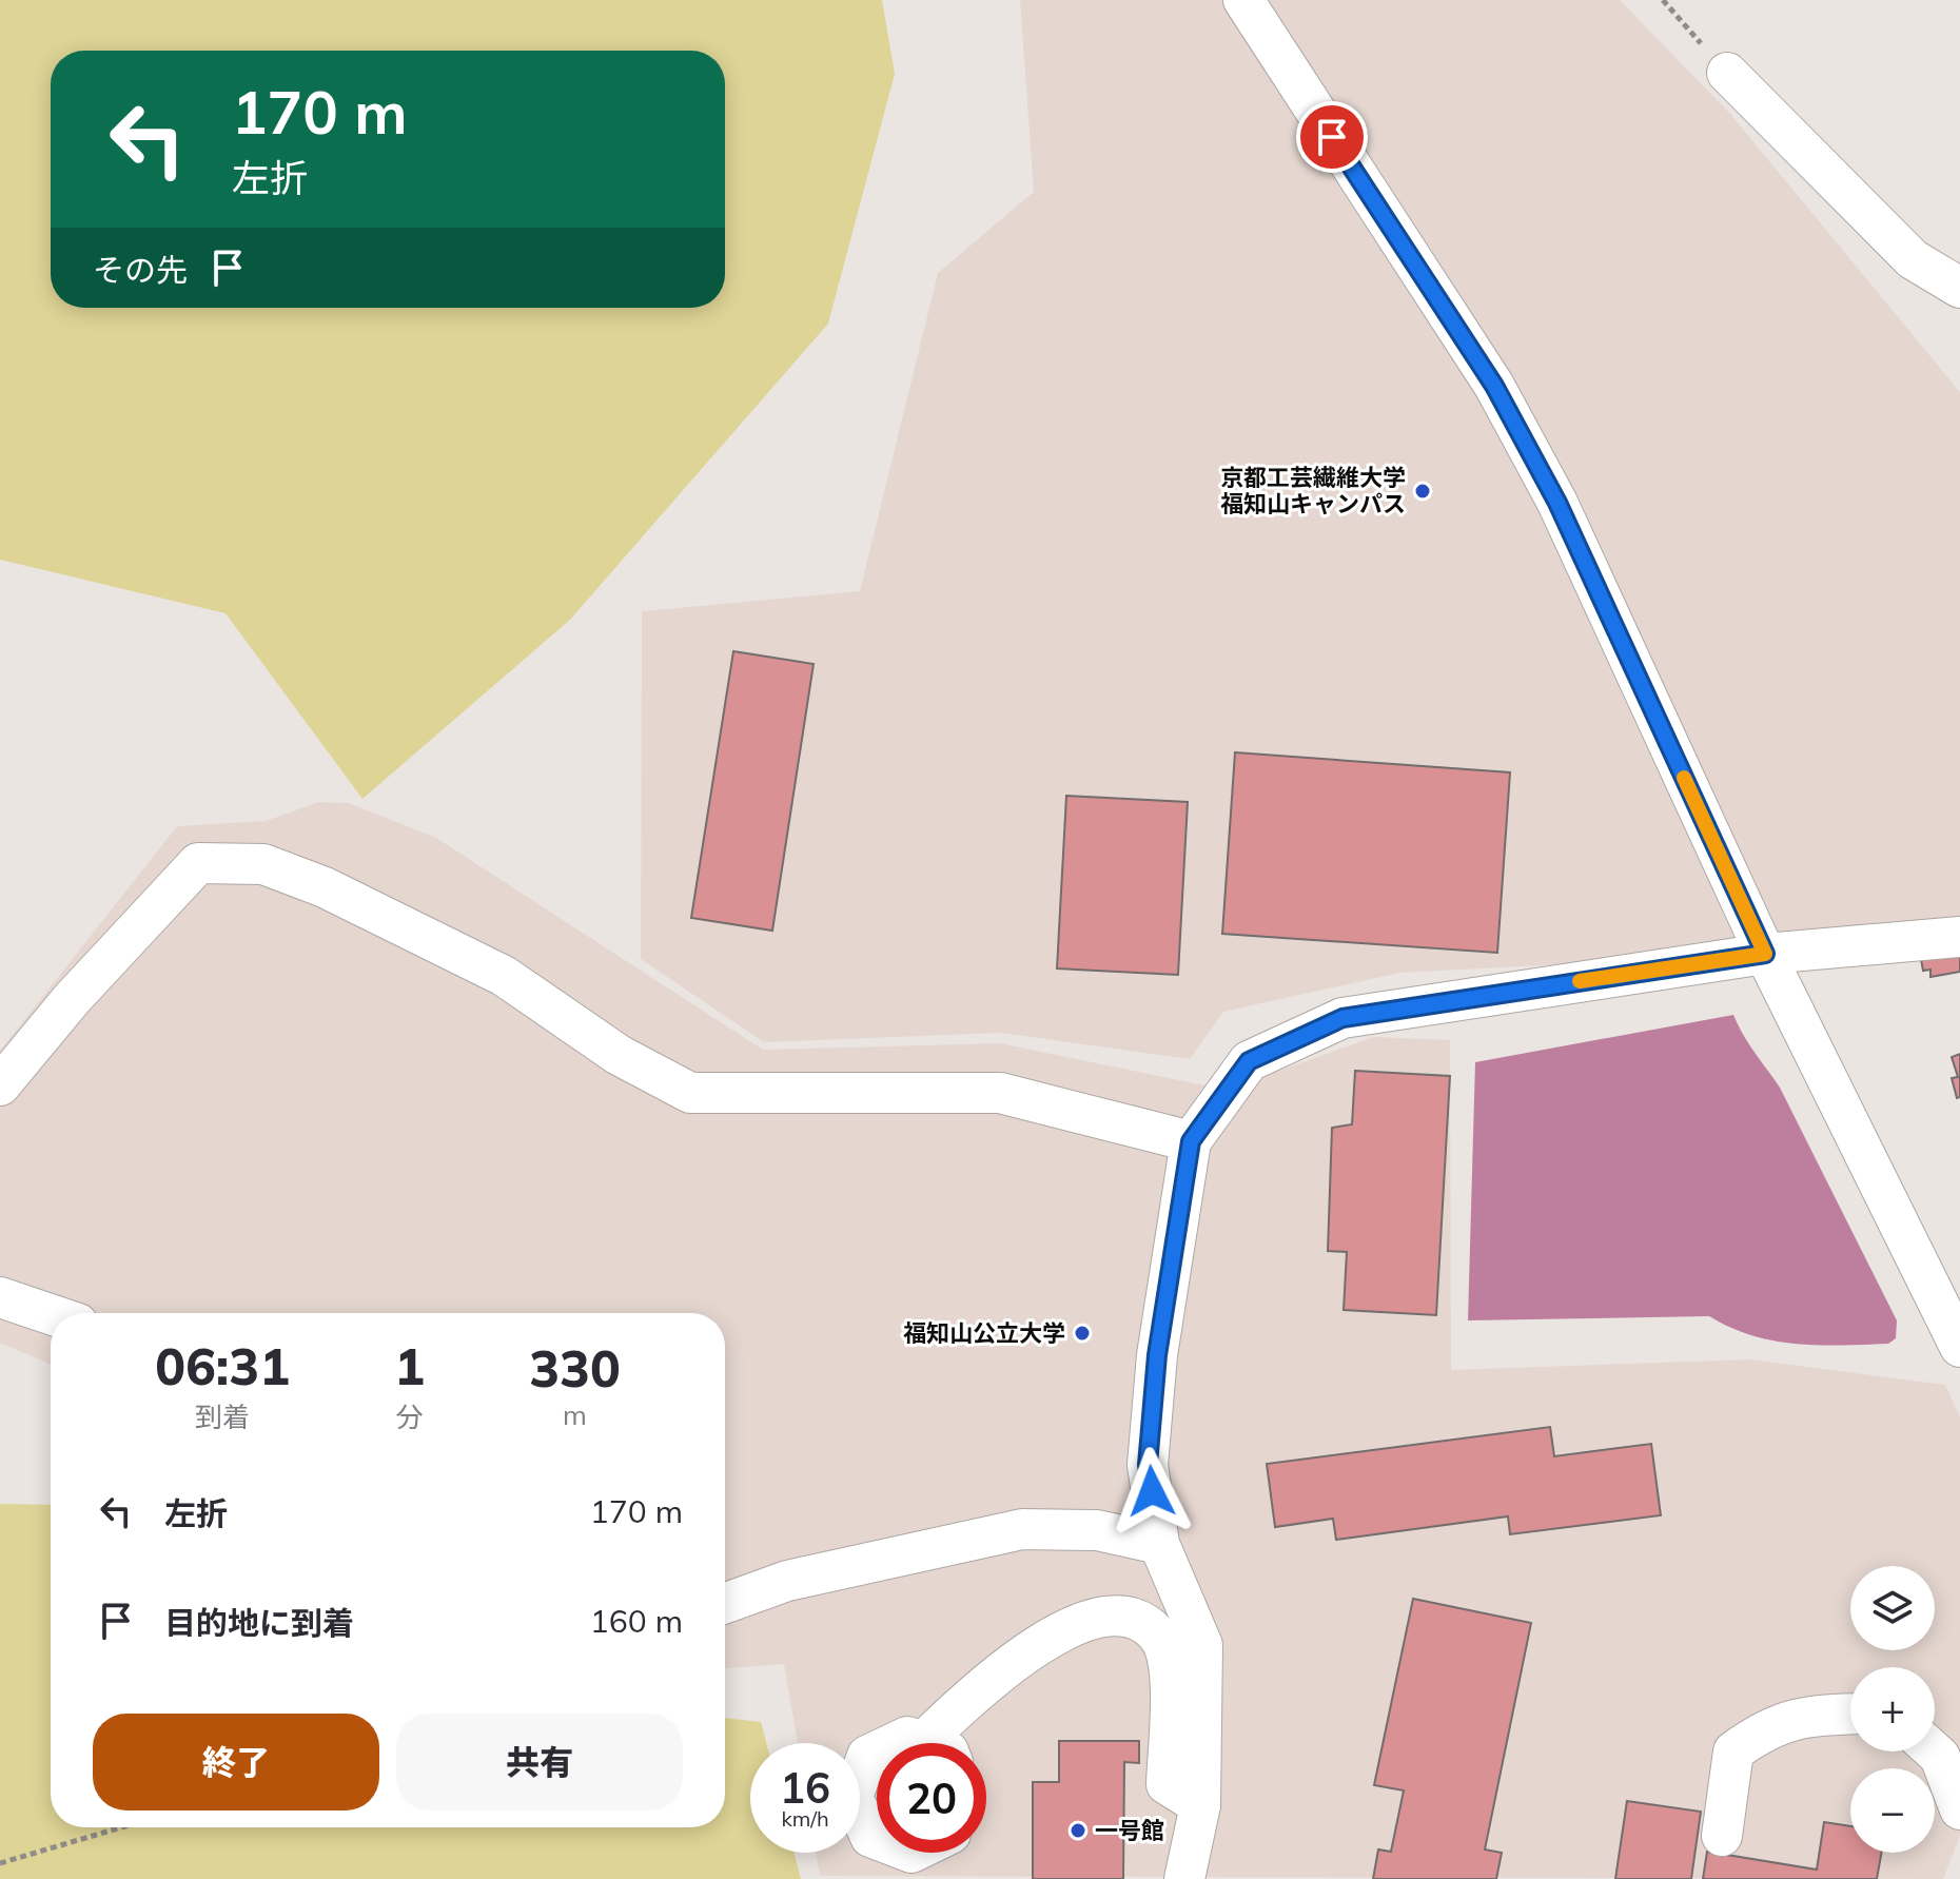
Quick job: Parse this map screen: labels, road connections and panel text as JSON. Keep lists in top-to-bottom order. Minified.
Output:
{"places":["京都工芸繊維大学 福知山キャンパス","福知山公立大学","一号館"],"page":{"turn":["170 m","左折"],"then":"その先","eta":["06:31","到着","1","分","330","m"],"list":[{"name":"左折","value":"170 m"},{"name":"目的地に到着","value":"160 m"}],"map_buttons":["+","−"],"buttons":["終了","共有"],"speed":"16 km/h","limit":"20"}}
